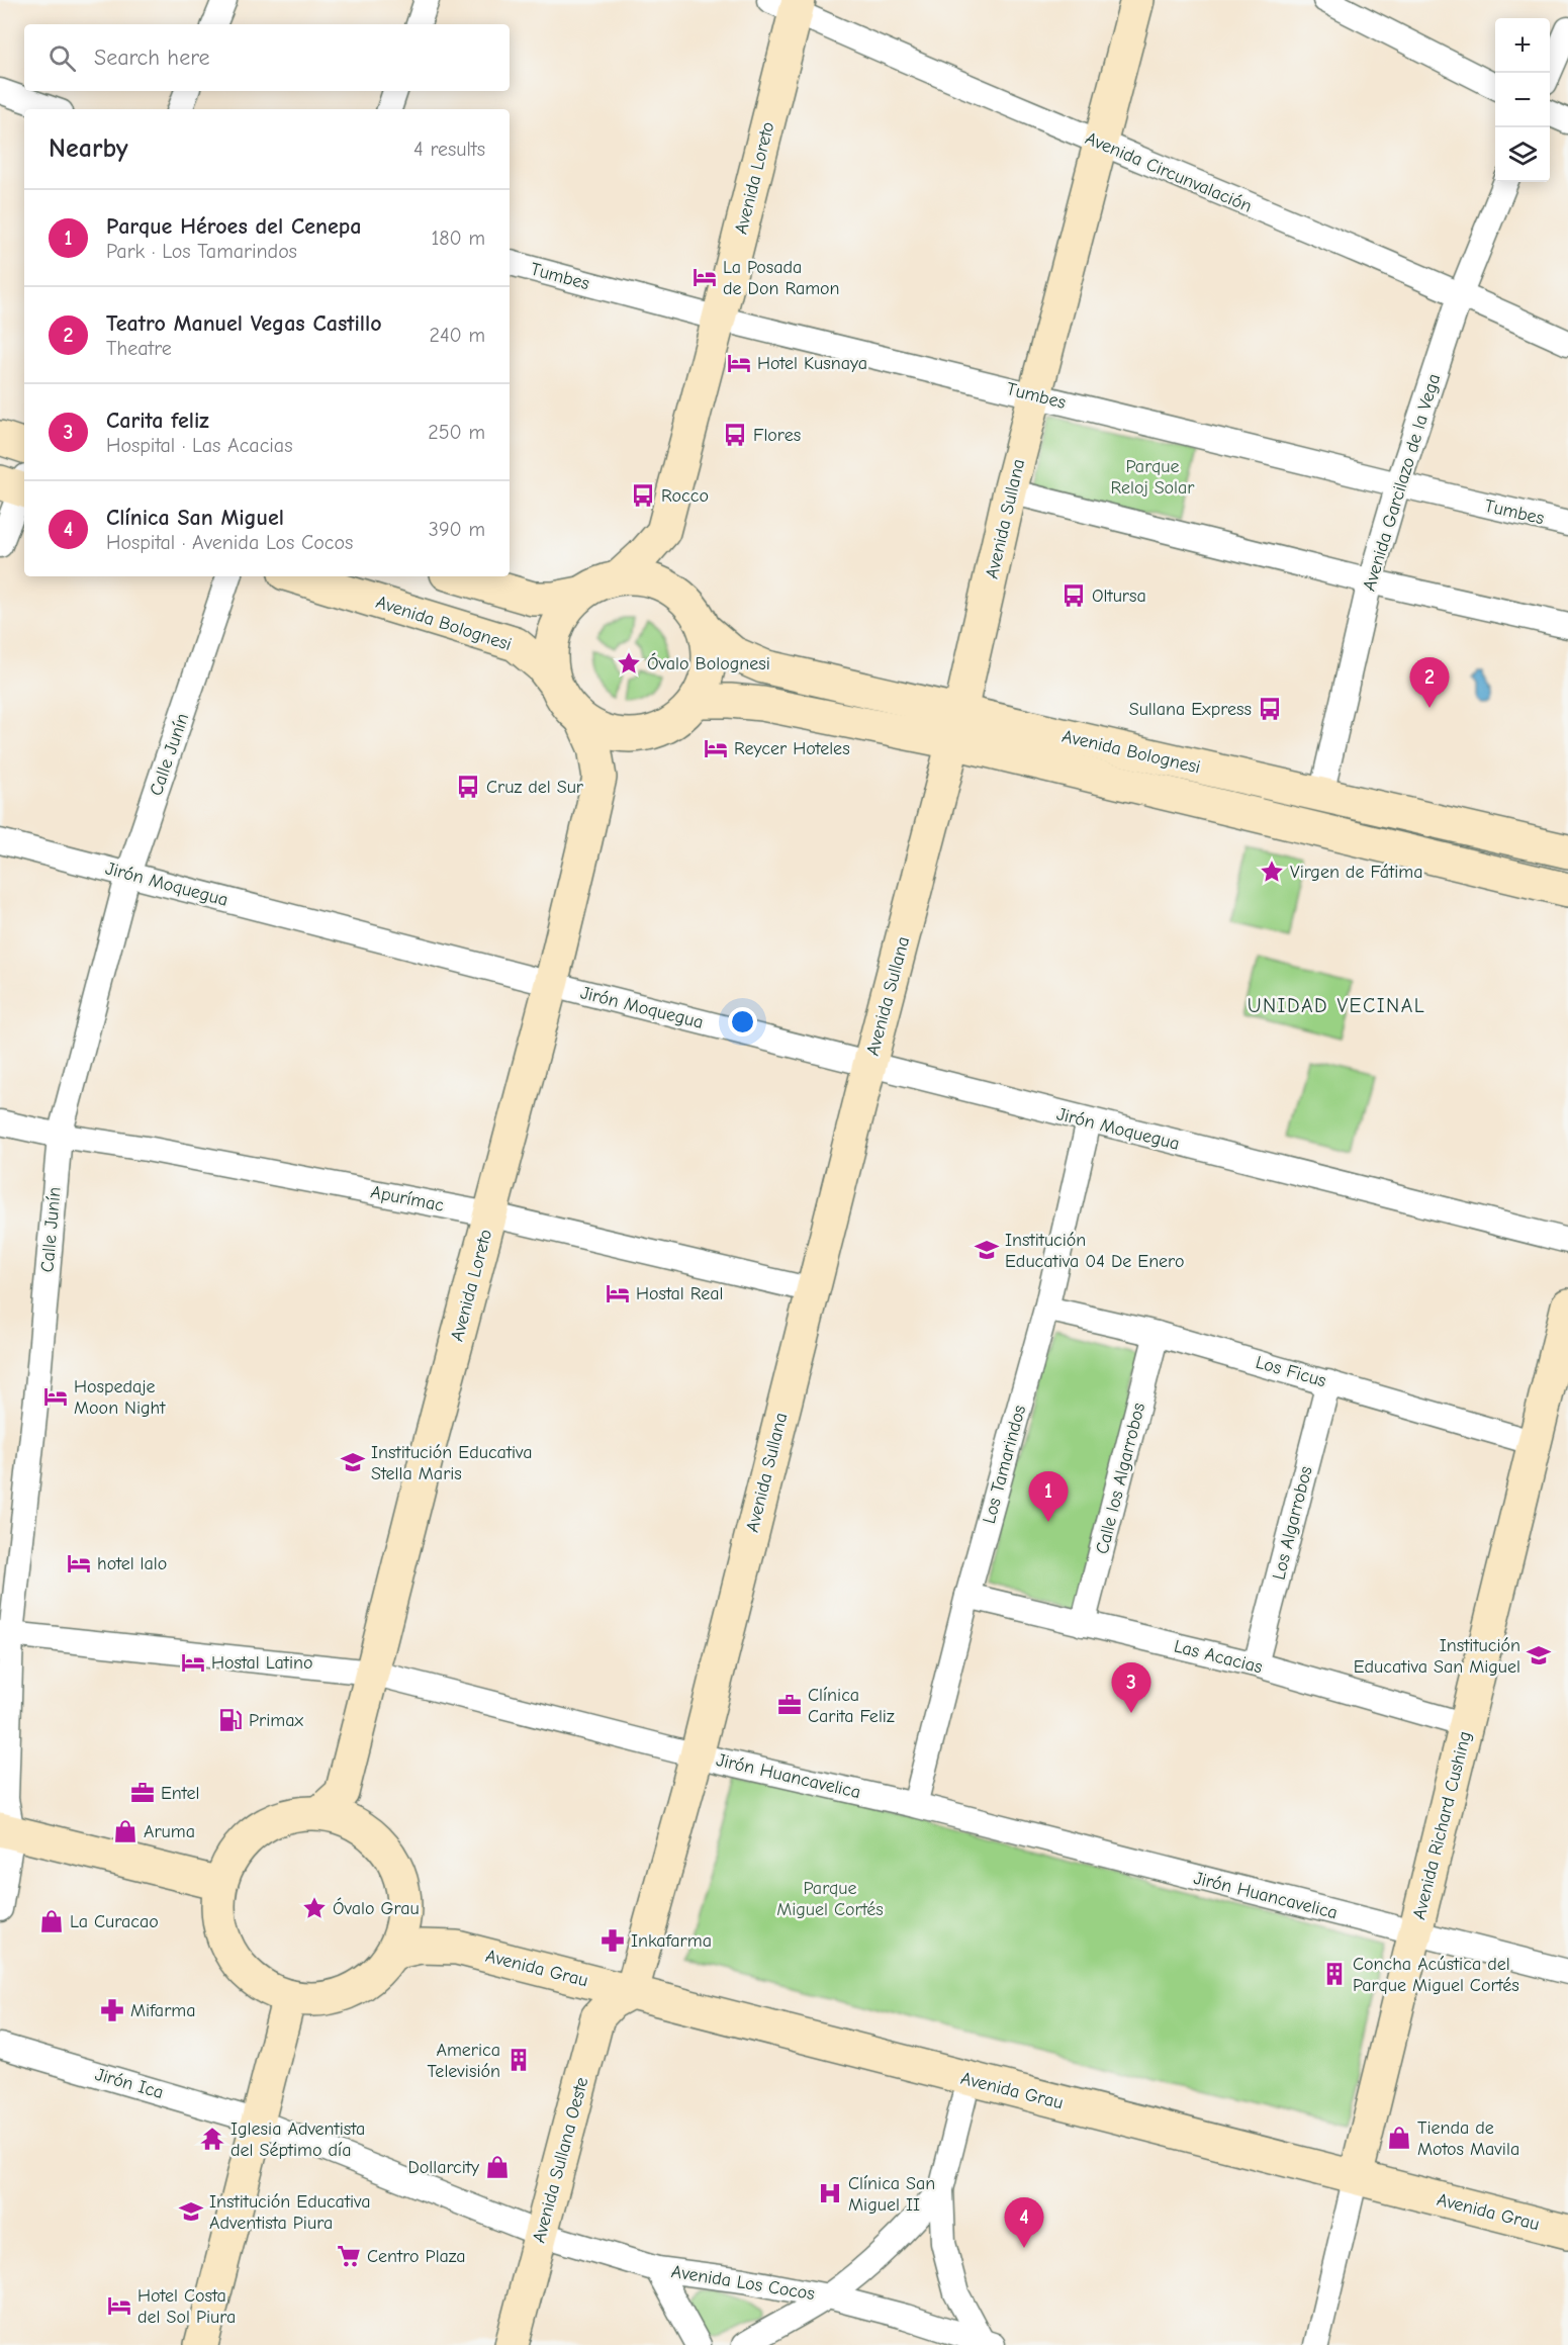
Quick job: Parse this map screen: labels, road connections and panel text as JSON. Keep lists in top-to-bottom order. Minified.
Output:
{"streets":{"main road":["Avenida Loreto","Avenida Sullana","Avenida Bolognesi","Avenida Richard Cushing","Avenida Grau","Avenida Sullana Oeste"],"street":["Avenida Circunvalación","Tumbes","Avenida Garcilazo de la Vega","Calle Junín","Jirón Moquegua","Apurímac","Los Ficus","Los Tamarindos","Calle los Algarrobos","Los Algarrobos","Las Acacias","Jirón Huancavelica","Jirón Ica","Avenida Los Cocos"]},"crossings":[["Avenida Circunvalación","Avenida Loreto"],["Avenida Circunvalación","Avenida Garcilazo de la Vega"],["Avenida Circunvalación","Avenida Sullana"],["Avenida Loreto","Tumbes"],["Avenida Loreto","Avenida Bolognesi"],["Avenida Loreto","Jirón Moquegua"],["Avenida Loreto","Apurímac"],["Avenida Loreto","Jirón Huancavelica"],["Avenida Loreto","Avenida Grau"],["Tumbes","Avenida Garcilazo de la Vega"],["Tumbes","Avenida Sullana"],["Avenida Garcilazo de la Vega","Avenida Bolognesi"],["Avenida Sullana","Avenida Bolognesi"],["Avenida Sullana","Jirón Moquegua"],["Avenida Sullana","Apurímac"],["Avenida Sullana","Jirón Huancavelica"],["Avenida Sullana","Avenida Grau"],["Avenida Sullana","Avenida Sullana Oeste"],["Calle Junín","Jirón Moquegua"],["Calle Junín","Apurímac"],["Calle Junín","Jirón Huancavelica"],["Jirón Moquegua","Los Tamarindos"],["Los Ficus","Los Tamarindos"],["Los Ficus","Calle los Algarrobos"],["Los Ficus","Los Algarrobos"],["Los Ficus","Avenida Richard Cushing"],["Los Tamarindos","Las Acacias"],["Los Tamarindos","Jirón Huancavelica"],["Calle los Algarrobos","Las Acacias"],["Los Algarrobos","Las Acacias"],["Las Acacias","Avenida Richard Cushing"],["Jirón Huancavelica","Avenida Richard Cushing"],["Avenida Richard Cushing","Avenida Grau"],["Avenida Grau","Avenida Sullana Oeste"],["Avenida Grau","Avenida Los Cocos"],["Jirón Ica","Avenida Los Cocos"],["Avenida Sullana Oeste","Avenida Los Cocos"]],"districts":["UNIDAD VECINAL"],"parks":["Parque Reloj Solar","Parque Miguel Cortés"],"places":{"hotel":["La Posada de Don Ramon","Hotel Kusnaya","Reycer Hoteles","Hostal Real","Hospedaje Moon Night","hotel lalo","Hostal Latino","Hotel Costa del Sol Piura"],"bus stop":["Flores","Rocco","Oltursa","Sullana Express","Cruz del Sur"],"place":["Óvalo Bolognesi","Virgen de Fátima","Óvalo Grau"],"school or university":["Institución Educativa 04 De Enero","Institución Educativa Stella Maris","Institución Educativa San Miguel","Institución Educativa Adventista Piura"],"office":["Clínica Carita Feliz","Entel"],"fuel station":["Primax"],"shop":["Aruma","La Curacao","Tienda de Motos Mavila","Dollarcity"],"pharmacy":["Inkafarma","Mifarma"],"building":["Concha Acústica del Parque Miguel Cortés","America Televisión"],"temple":["Iglesia Adventista del Séptimo día"],"hospital":["Clínica San Miguel II"],"supermarket":["Centro Plaza"]},"page":{"map_buttons":["+","−"],"search":"Search here","heading":["Nearby","4 results"],"list":[{"mark":"1","name":"Parque Héroes del Cenepa","note":"Park · Los Tamarindos","value":"180 m"},{"mark":"2","name":"Teatro Manuel Vegas Castillo","note":"Theatre","value":"240 m"},{"mark":"3","name":"Carita feliz","note":"Hospital · Las Acacias","value":"250 m"},{"mark":"4","name":"Clínica San Miguel","note":"Hospital · Avenida Los Cocos","value":"390 m"}],"pins":["2","1","3","4"]}}
